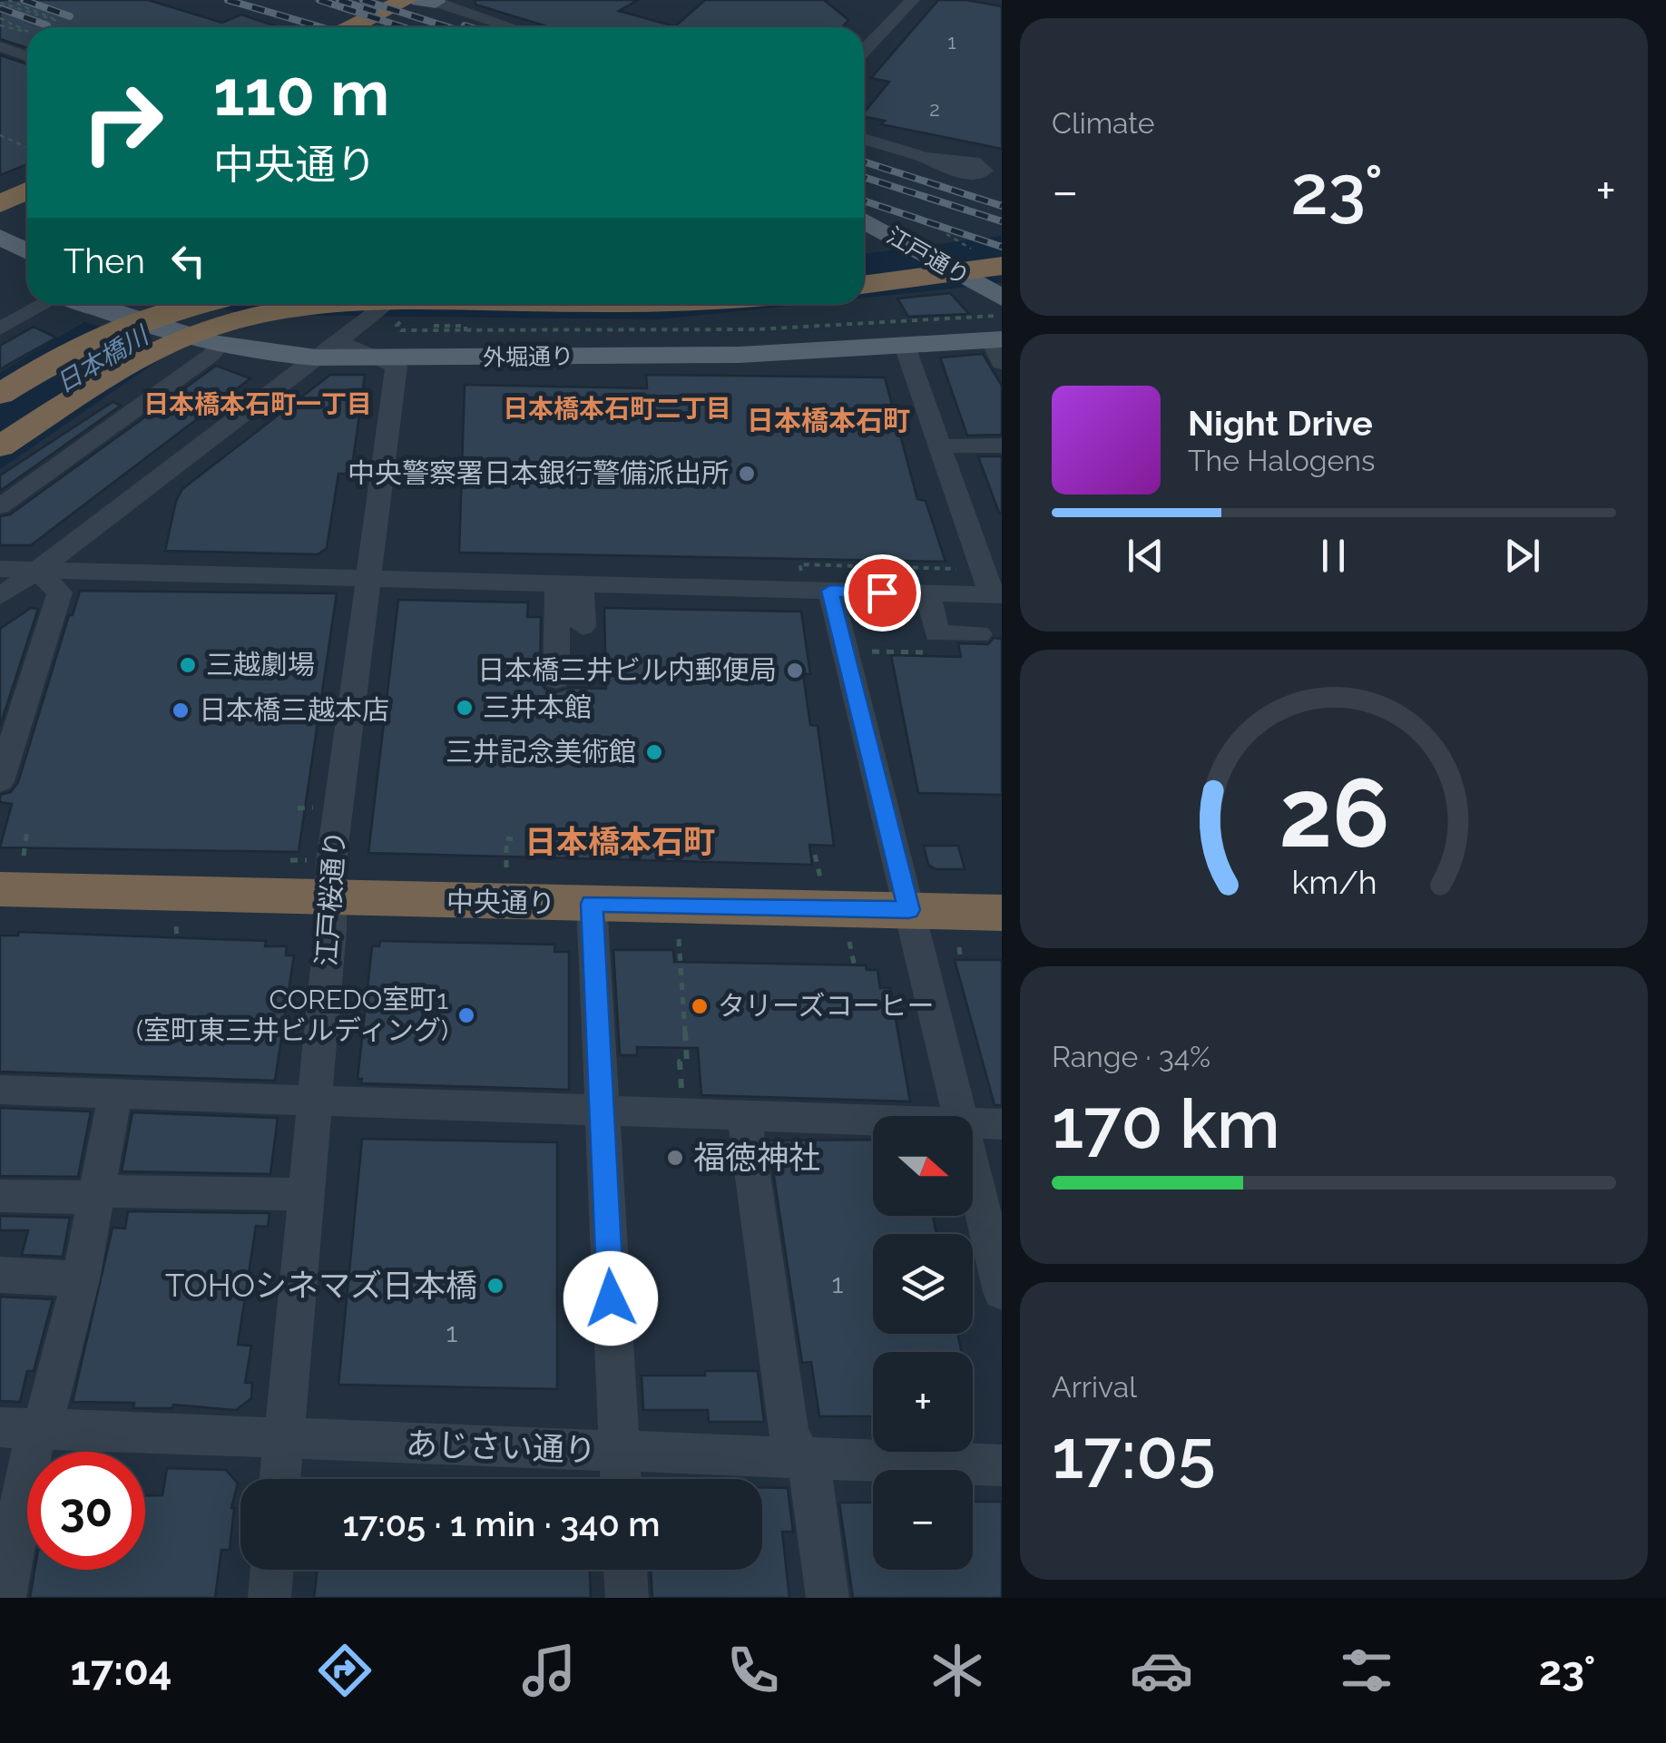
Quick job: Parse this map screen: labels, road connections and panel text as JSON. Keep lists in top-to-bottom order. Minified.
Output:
{"streets":{"highway":["中央通り"],"main road":["江戸通り","外堀通り"],"street":["江戸桜通り","あじさい通り"]},"crossings":[["外堀通り","江戸桜通り"],["江戸桜通り","中央通り"],["江戸桜通り","あじさい通り"]],"districts":["日本橋本石町一丁目","日本橋本石町二丁目","日本橋本石町","日本橋本石町"],"water":["日本橋川"],"places":["中央警察署日本銀行警備派出所","三越劇場","日本橋三井ビル内郵便局","三井本館","日本橋三越本店","三井記念美術館","タリーズコーヒー","COREDO室町1 (室町東三井ビルディング)","福徳神社","TOHOシネマズ日本橋"],"house_numbers":["1","2","1","1"],"north":"right","page":{"tile":["Climate",["Range · 34%","170 km"],["Arrival","17:05"]],"turn":["110 m","中央通り"],"heat":["−","23°","+"],"then":"Then","song":["Night Drive","The Halogens"],"map_buttons":["+","−"],"limit":"30","trip":"17:05 · 1 min · 340 m","tabs":["17:04","23°"],"gauge":["26","km/h"]}}
